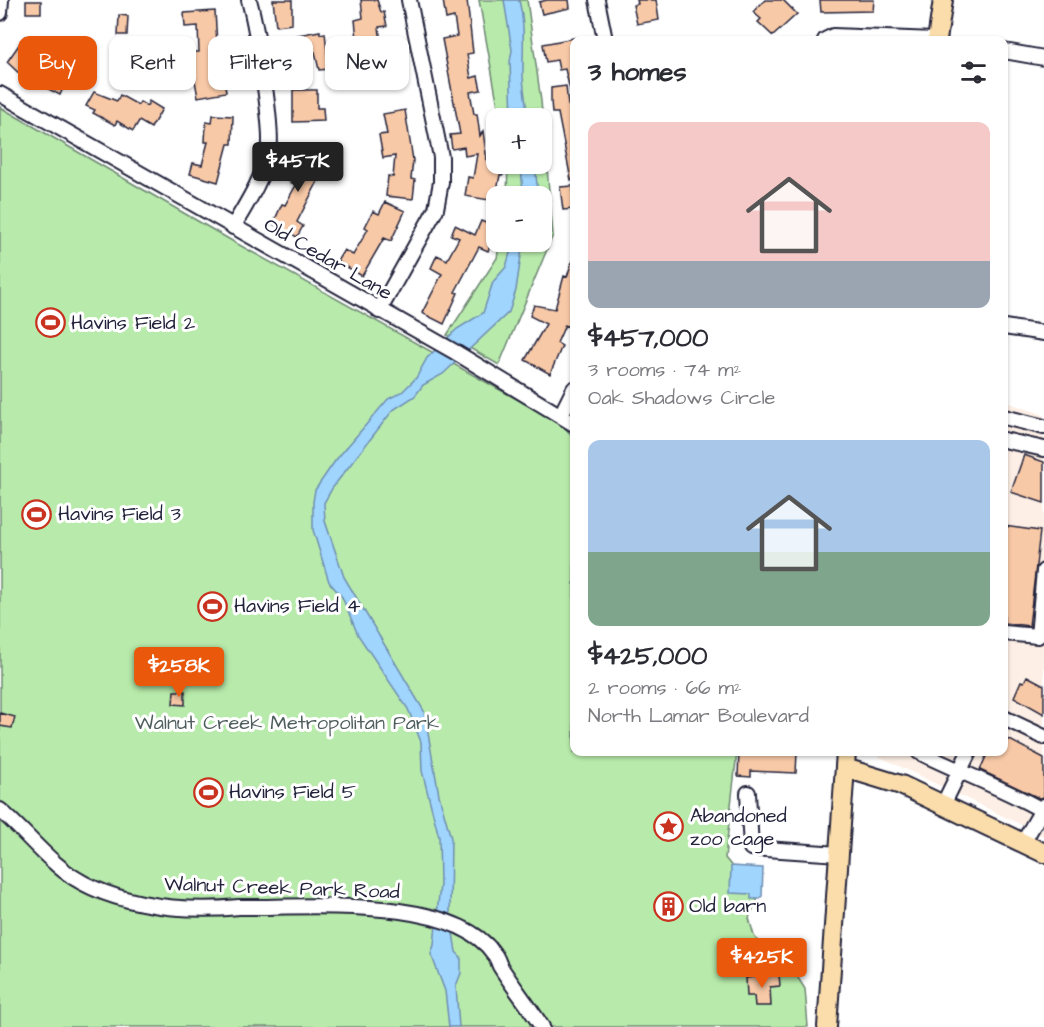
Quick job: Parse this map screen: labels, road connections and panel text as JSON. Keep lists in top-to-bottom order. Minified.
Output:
{"streets":{"street":["Old Cedar Lane","Walnut Creek Park Road"]},"parks":["Walnut Creek Metropolitan Park"],"places":{"sports":["Havins Field 2","Havins Field 3","Havins Field 4","Havins Field 5"],"place":["Abandoned zoo cage"],"building":["Old barn"]},"page":{"chip":["Buy","Rent","Filters","New"],"heading":"3 homes","map_buttons":["+","−"],"list":[{"name":"$457,000","note":"3 rooms · 74 m² · Oak Shadows Circle"},{"name":"$425,000","note":"2 rooms · 66 m² · North Lamar Boulevard"}],"price":["$457K","$258K","$425K"]}}
